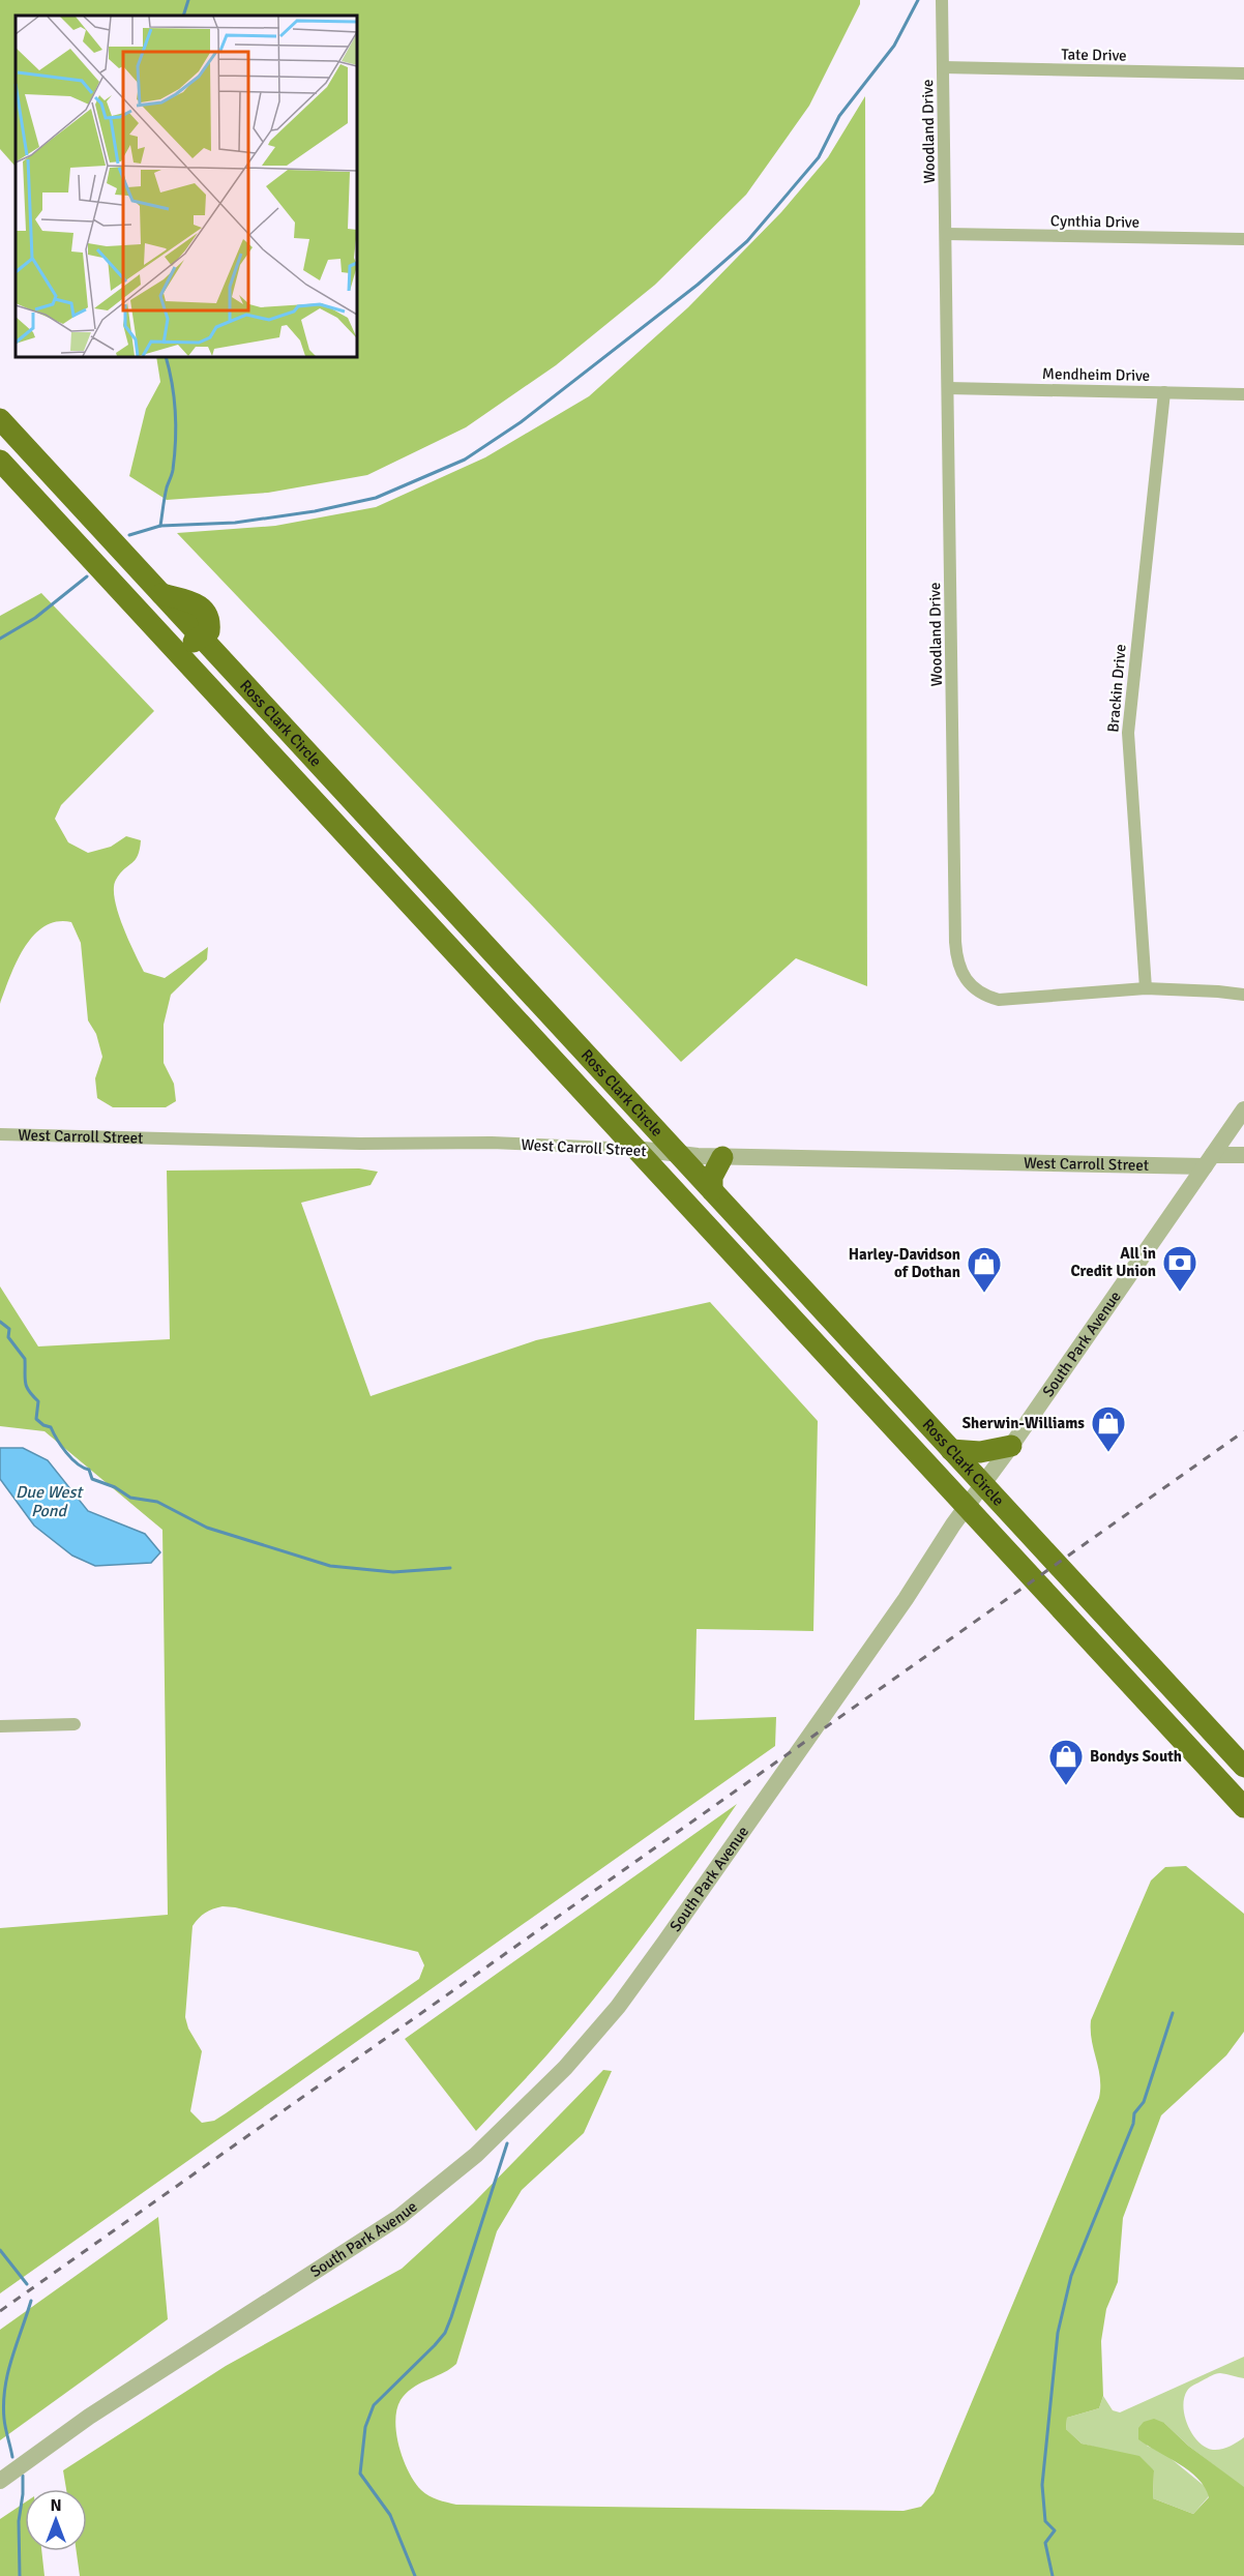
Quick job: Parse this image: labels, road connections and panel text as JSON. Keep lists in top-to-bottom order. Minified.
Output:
{"streets":{"highway":["Ross Clark Circle"],"street":["Tate Drive","Woodland Drive","Cynthia Drive","Mendheim Drive","Brackin Drive","West Carroll Street","South Park Avenue"]},"crossings":[["Tate Drive","Woodland Drive"],["Woodland Drive","Cynthia Drive"],["Woodland Drive","Mendheim Drive"],["Woodland Drive","Brackin Drive"],["Mendheim Drive","Brackin Drive"],["Ross Clark Circle","West Carroll Street"],["Ross Clark Circle","South Park Avenue"],["West Carroll Street","South Park Avenue"]],"water":["Due West Pond"],"places":{"bank":["All in Credit Union"],"shop":["Harley-Davidson of Dothan","Sherwin-Williams","Bondys South"]},"north":"top"}
